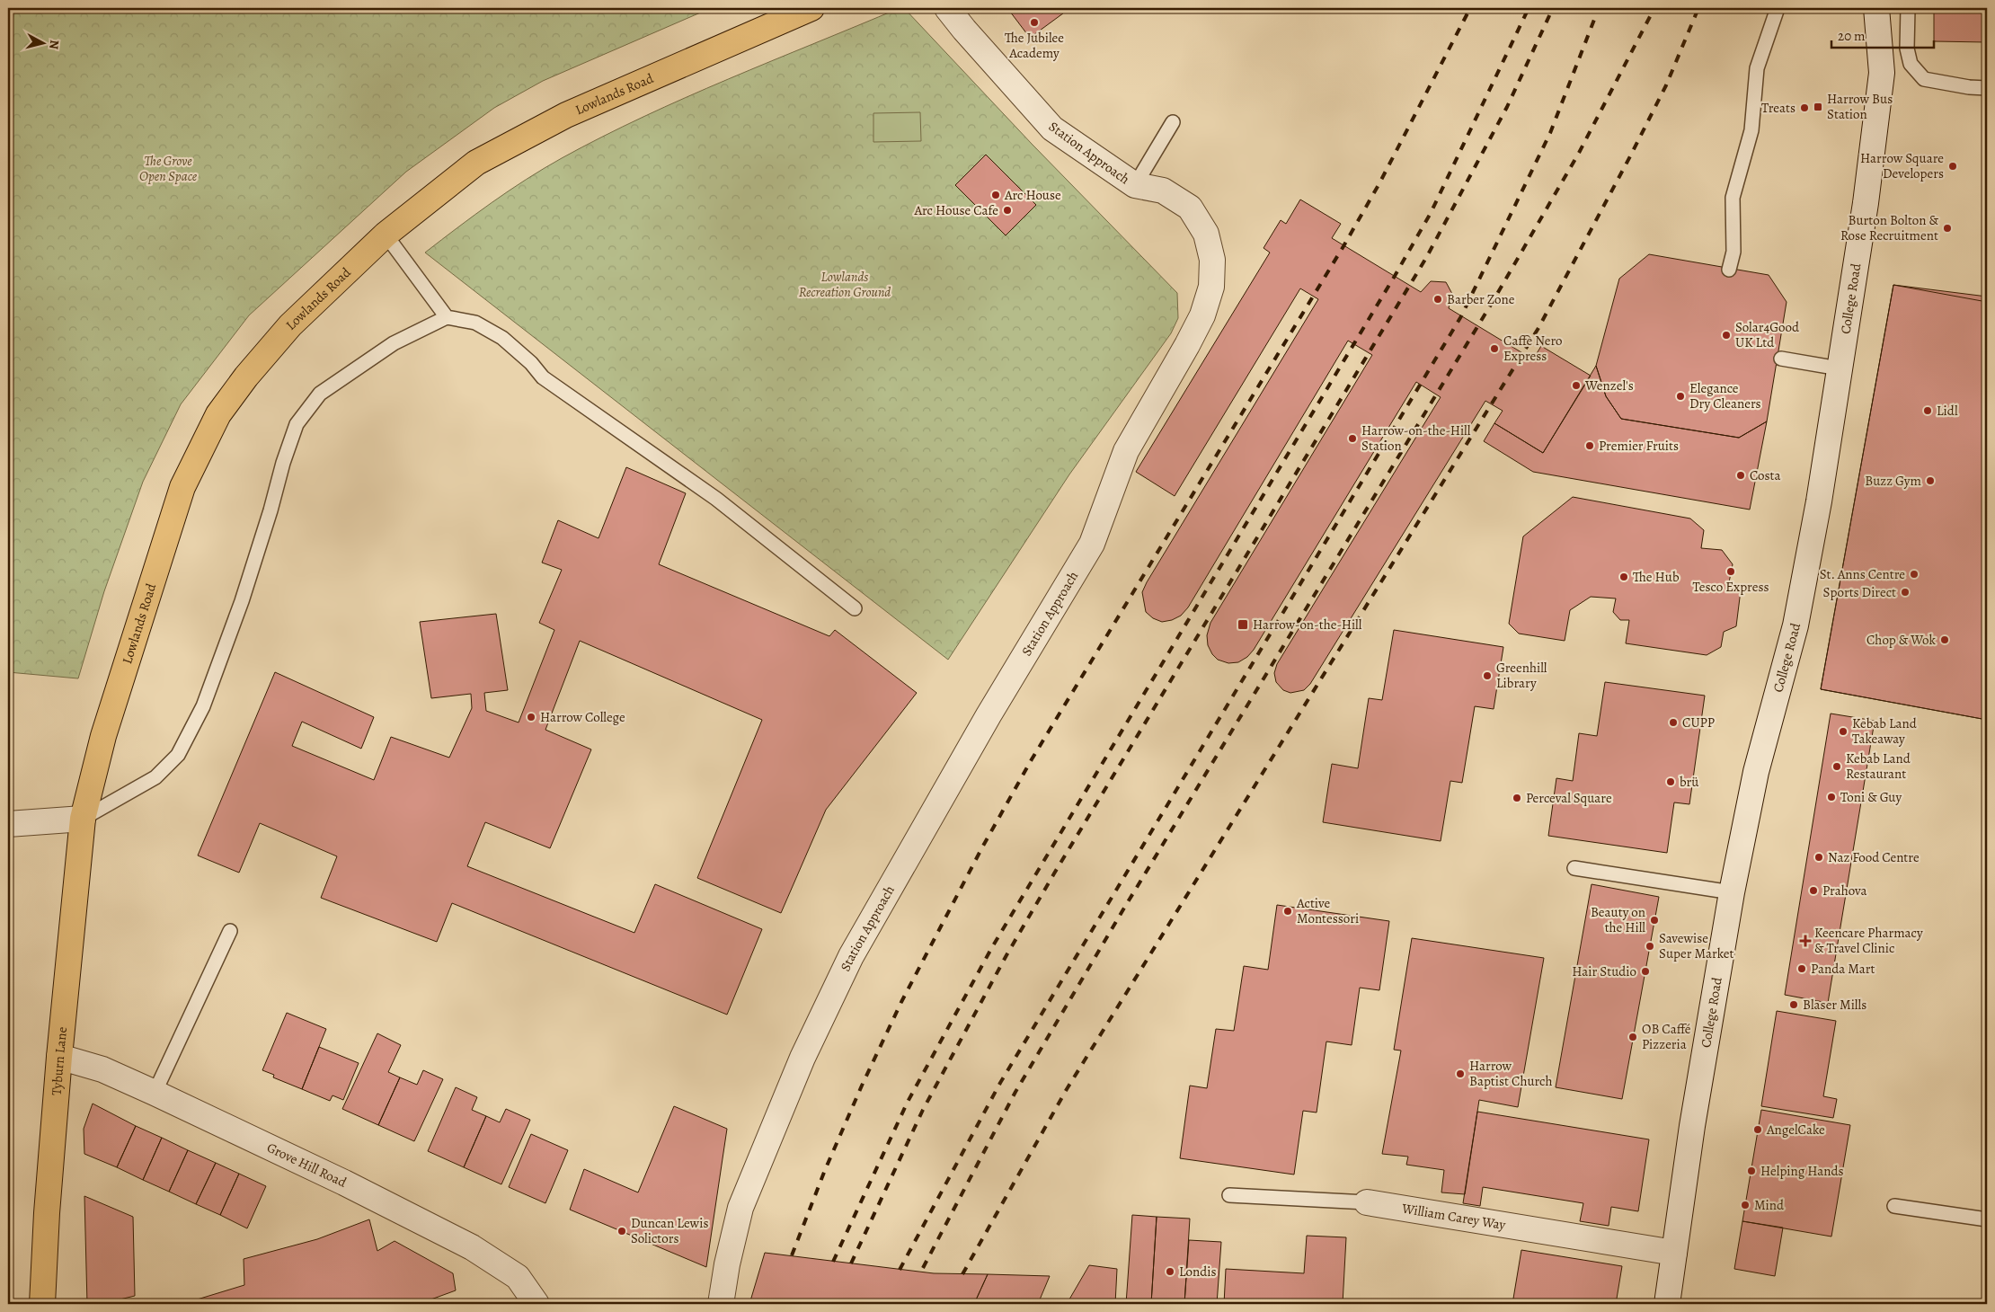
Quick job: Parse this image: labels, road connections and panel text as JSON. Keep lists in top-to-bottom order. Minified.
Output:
{"streets":{"main road":["Lowlands Road","Tyburn Lane"],"street":["Station Approach","College Road","Grove Hill Road","William Carey Way"]},"crossings":[["Lowlands Road","Tyburn Lane"],["College Road","William Carey Way"],["Tyburn Lane","Grove Hill Road"]],"parks":["The Grove Open Space","Lowlands Recreation Ground"],"places":{"other":["The Jubilee Academy","Treats","Harrow Square Developers","Arc House","Arc House Cafe","Burton Bolton & Rose Recruitment","Barber Zone","Solar4Good UK Ltd","Caffè Nero Express","Wenzel's","Elegance Dry Cleaners","Lidl","Harrow-on-the-Hill Station","Premier Fruits","Costa","Buzz Gym","Tesco Express","St. Anns Centre","The Hub","Sports Direct","Chop & Wok","Greenhill Library","Harrow College","CUPP","Kebab Land Takeaway","Kebab Land Restaurant","brü","Toni & Guy","Perceval Square","Naz Food Centre","Prahova","Active Montessori","Beauty on the Hill","Savewise Super Market","Panda Mart","Hair Studio","Blaser Mills","OB Caffé Pizzeria","Harrow Baptist Church","AngelCake","Helping Hands","Mind","Duncan Lewis Solictors","Londis"],"transit":["Harrow Bus Station","Harrow-on-the-Hill"],"health":["Keencare Pharmacy & Travel Clinic"]},"scale_bar":"20 m","north":"right"}
